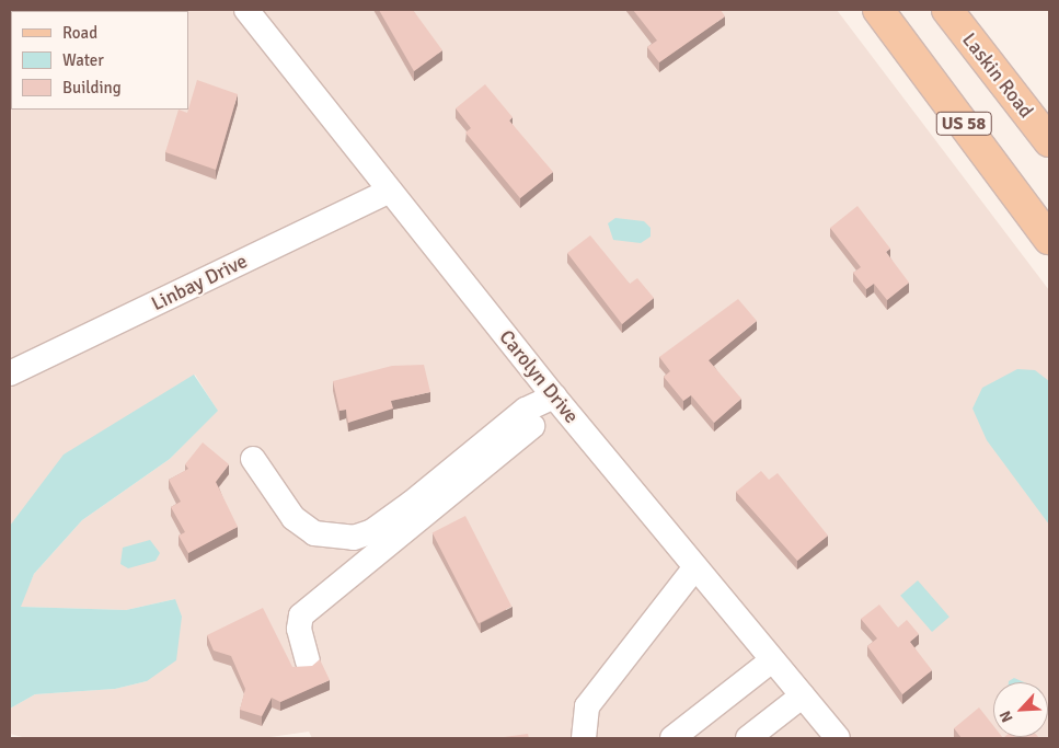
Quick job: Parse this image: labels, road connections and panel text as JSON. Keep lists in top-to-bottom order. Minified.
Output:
{"streets":{"main road":["Laskin Road","US 58"],"street":["Linbay Drive","Carolyn Drive"]},"crossings":[["Linbay Drive","Carolyn Drive"]],"legend":["Road","Water","Building"],"north":"bottom left"}
